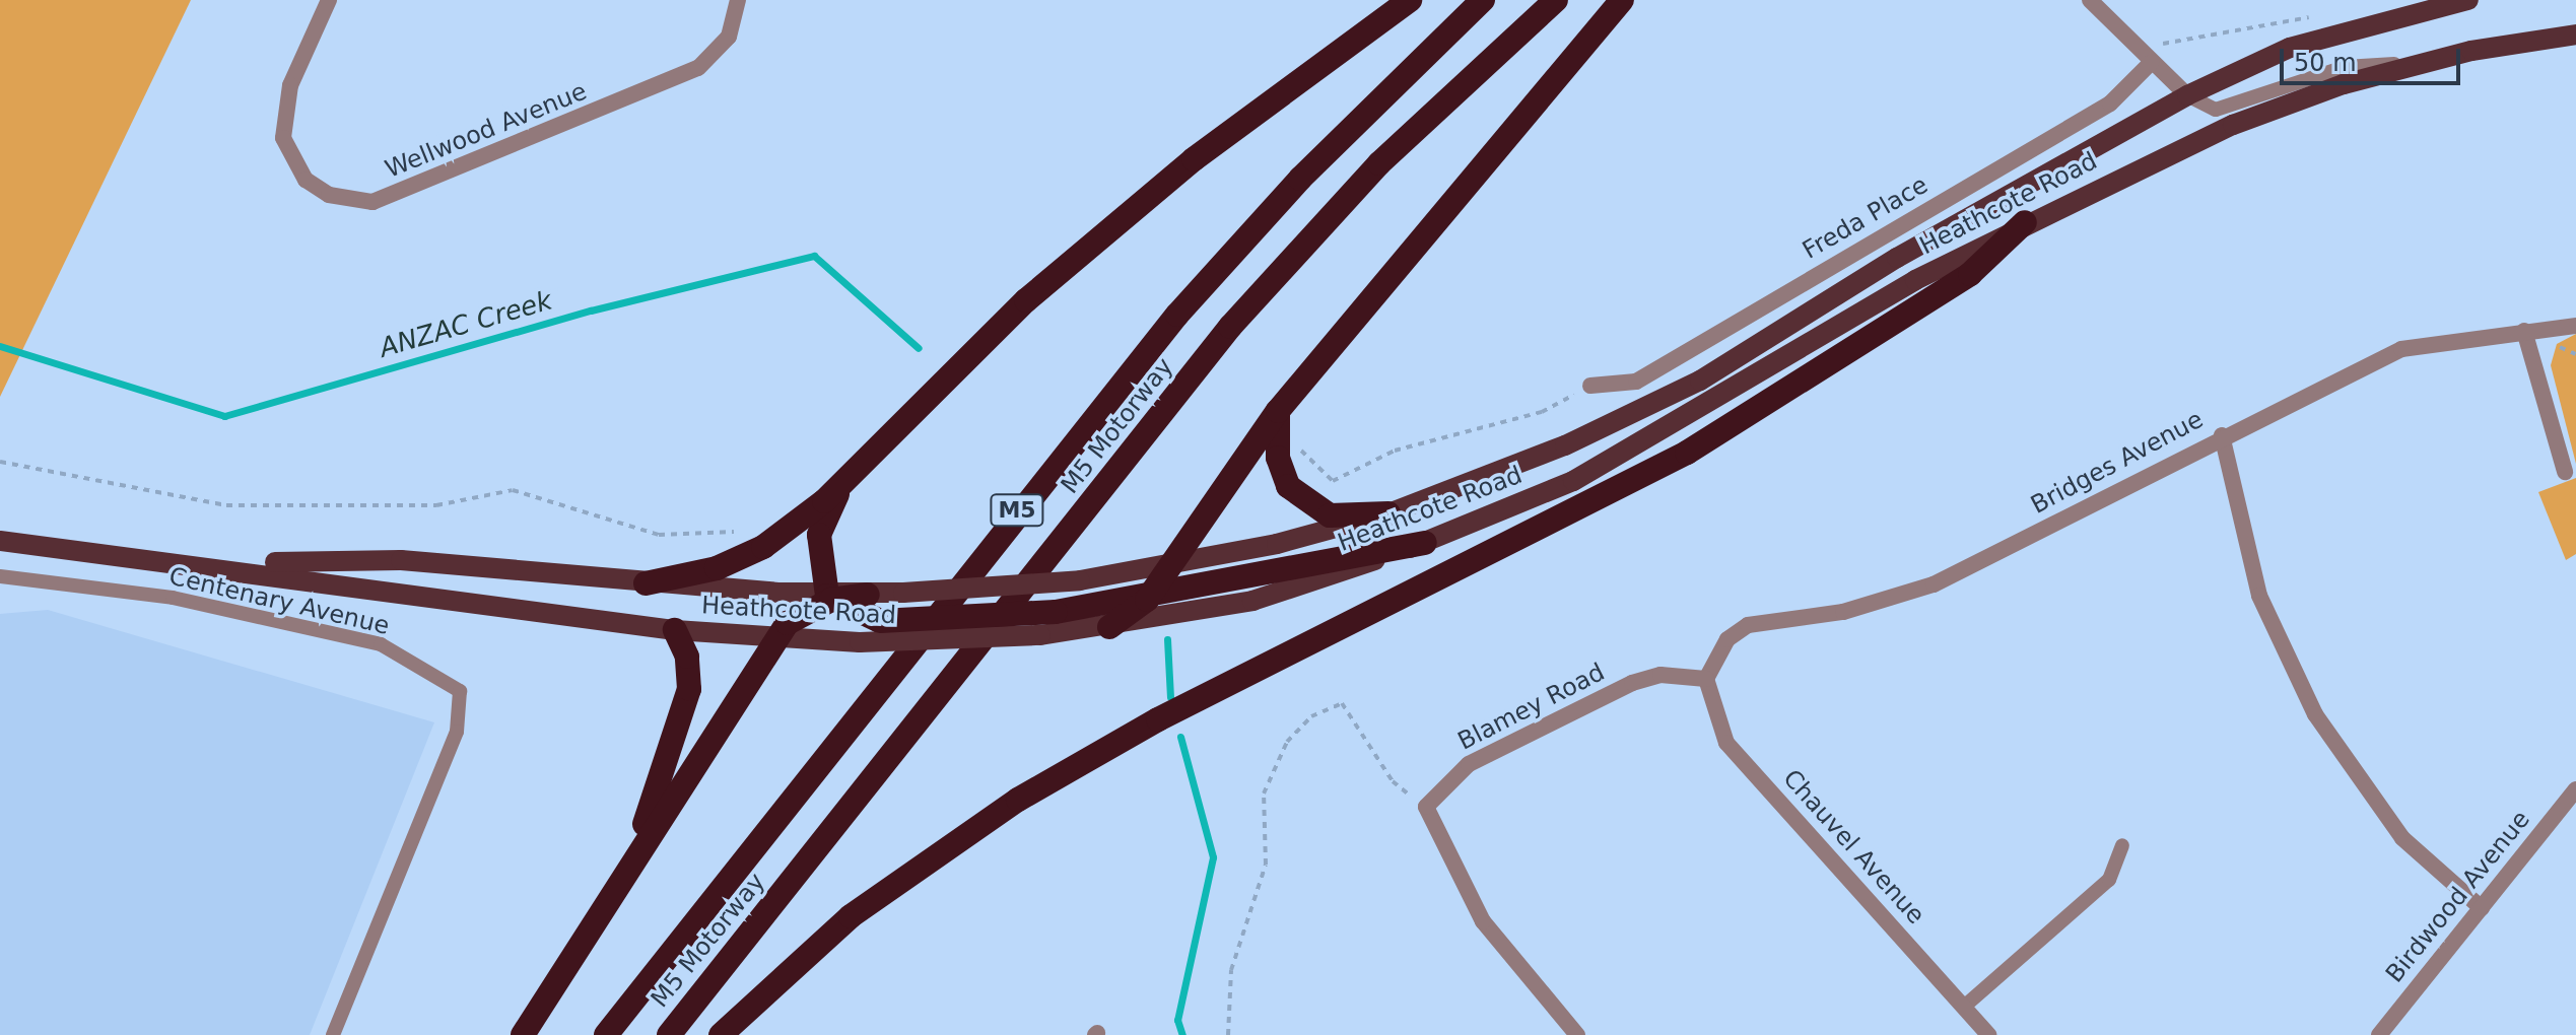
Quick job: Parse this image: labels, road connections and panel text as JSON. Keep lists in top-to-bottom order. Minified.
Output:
{"streets":{"highway":["M5 Motorway","M5"],"main road":["Heathcote Road"],"street":["Wellwood Avenue","Freda Place","Bridges Avenue","Blamey Road","Chauvel Avenue","Birdwood Avenue"],"lane":["Centenary Avenue"]},"crossings":[["Bridges Avenue","Blamey Road"],["Bridges Avenue","Chauvel Avenue"],["Blamey Road","Chauvel Avenue"]],"water":["ANZAC Creek"],"scale_bar":"50 m"}
